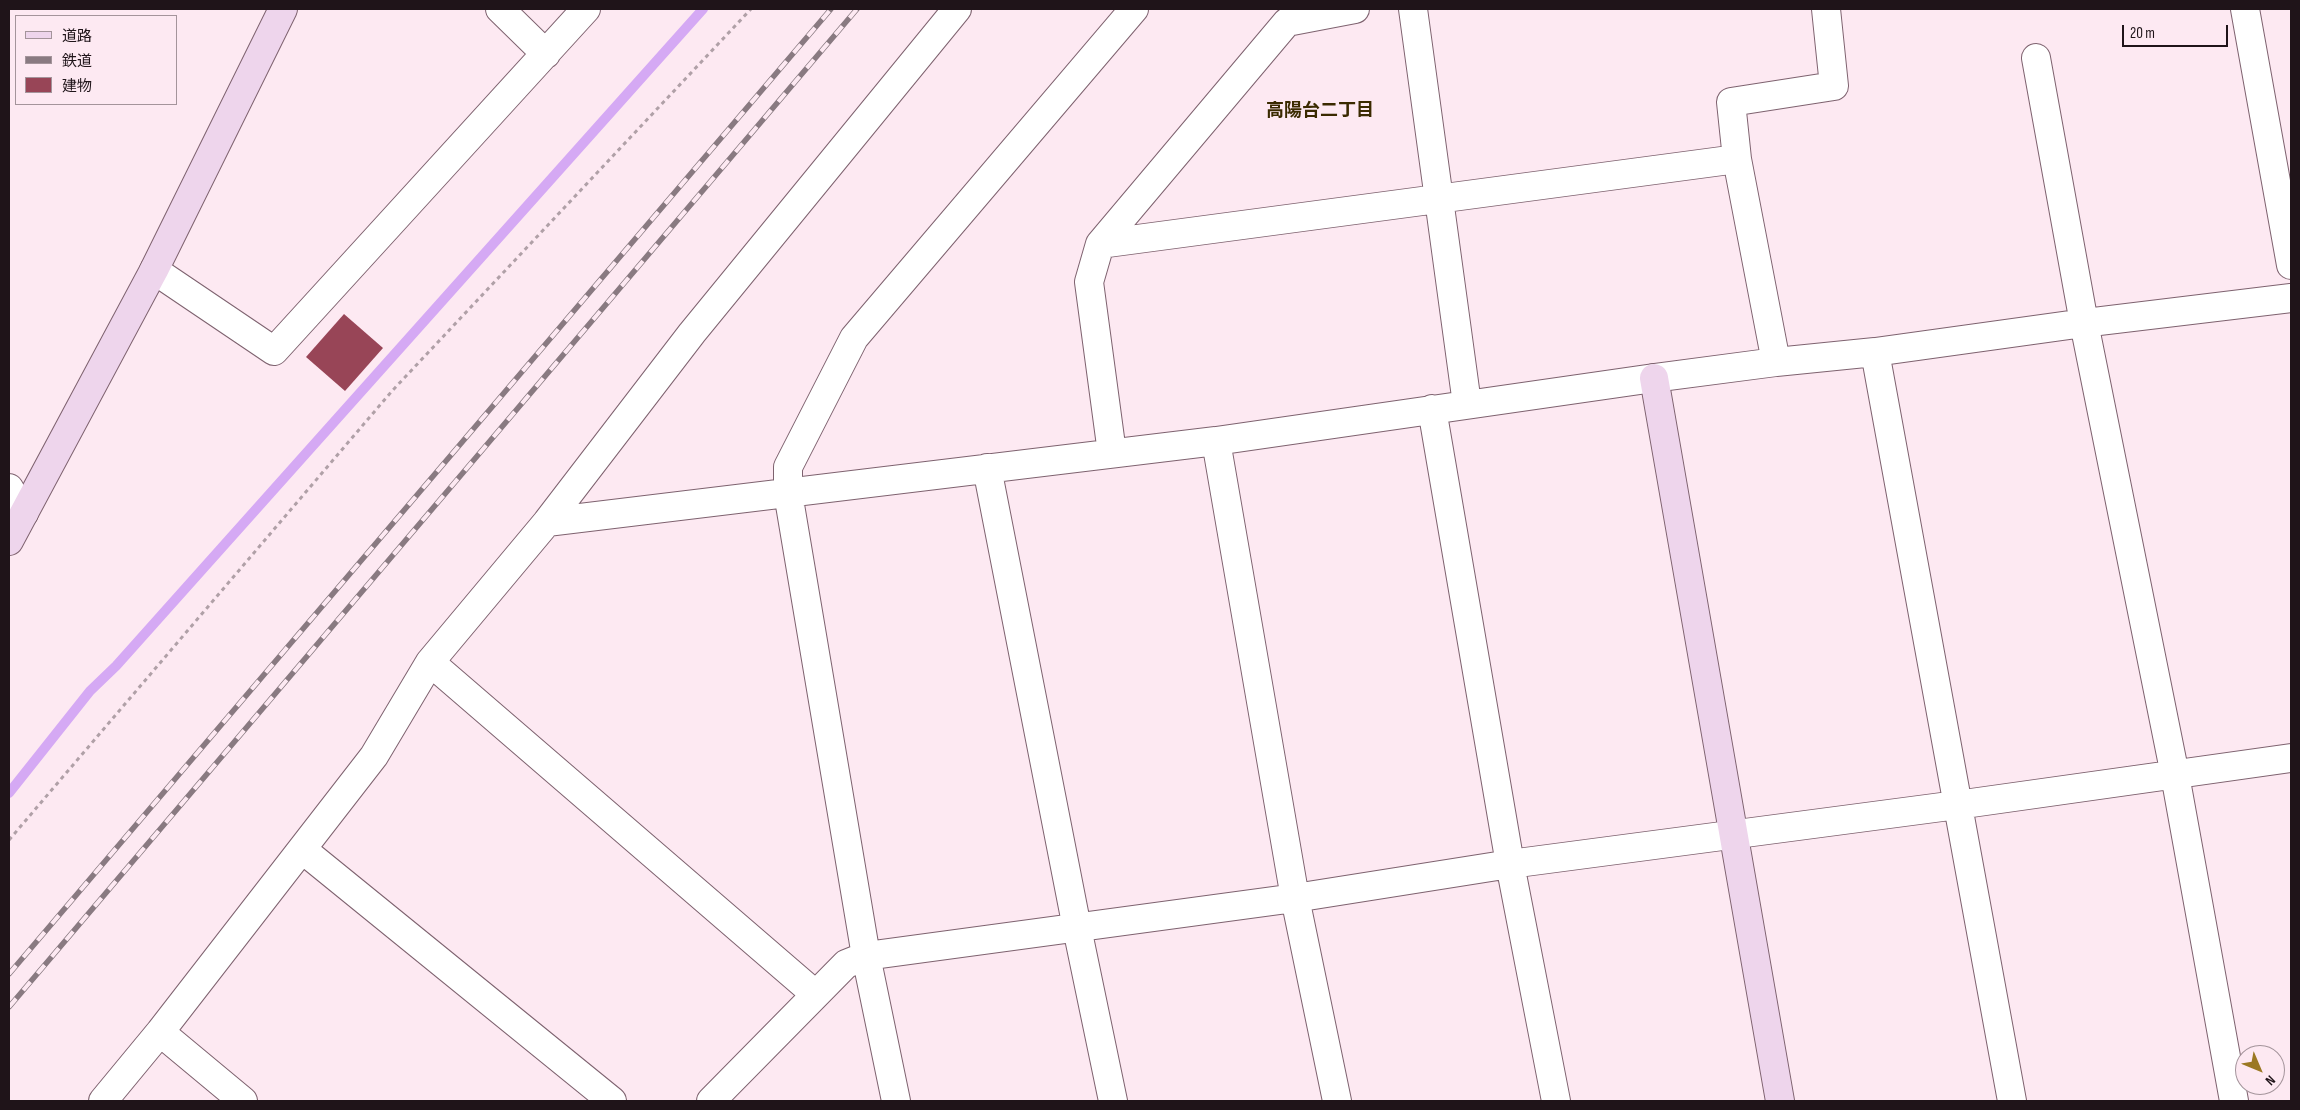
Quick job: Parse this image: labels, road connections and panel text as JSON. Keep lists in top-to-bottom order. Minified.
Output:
{"districts":["高陽台二丁目"],"legend":["道路","鉄道","建物"],"scale_bar":"20 m","north":"bottom right"}
